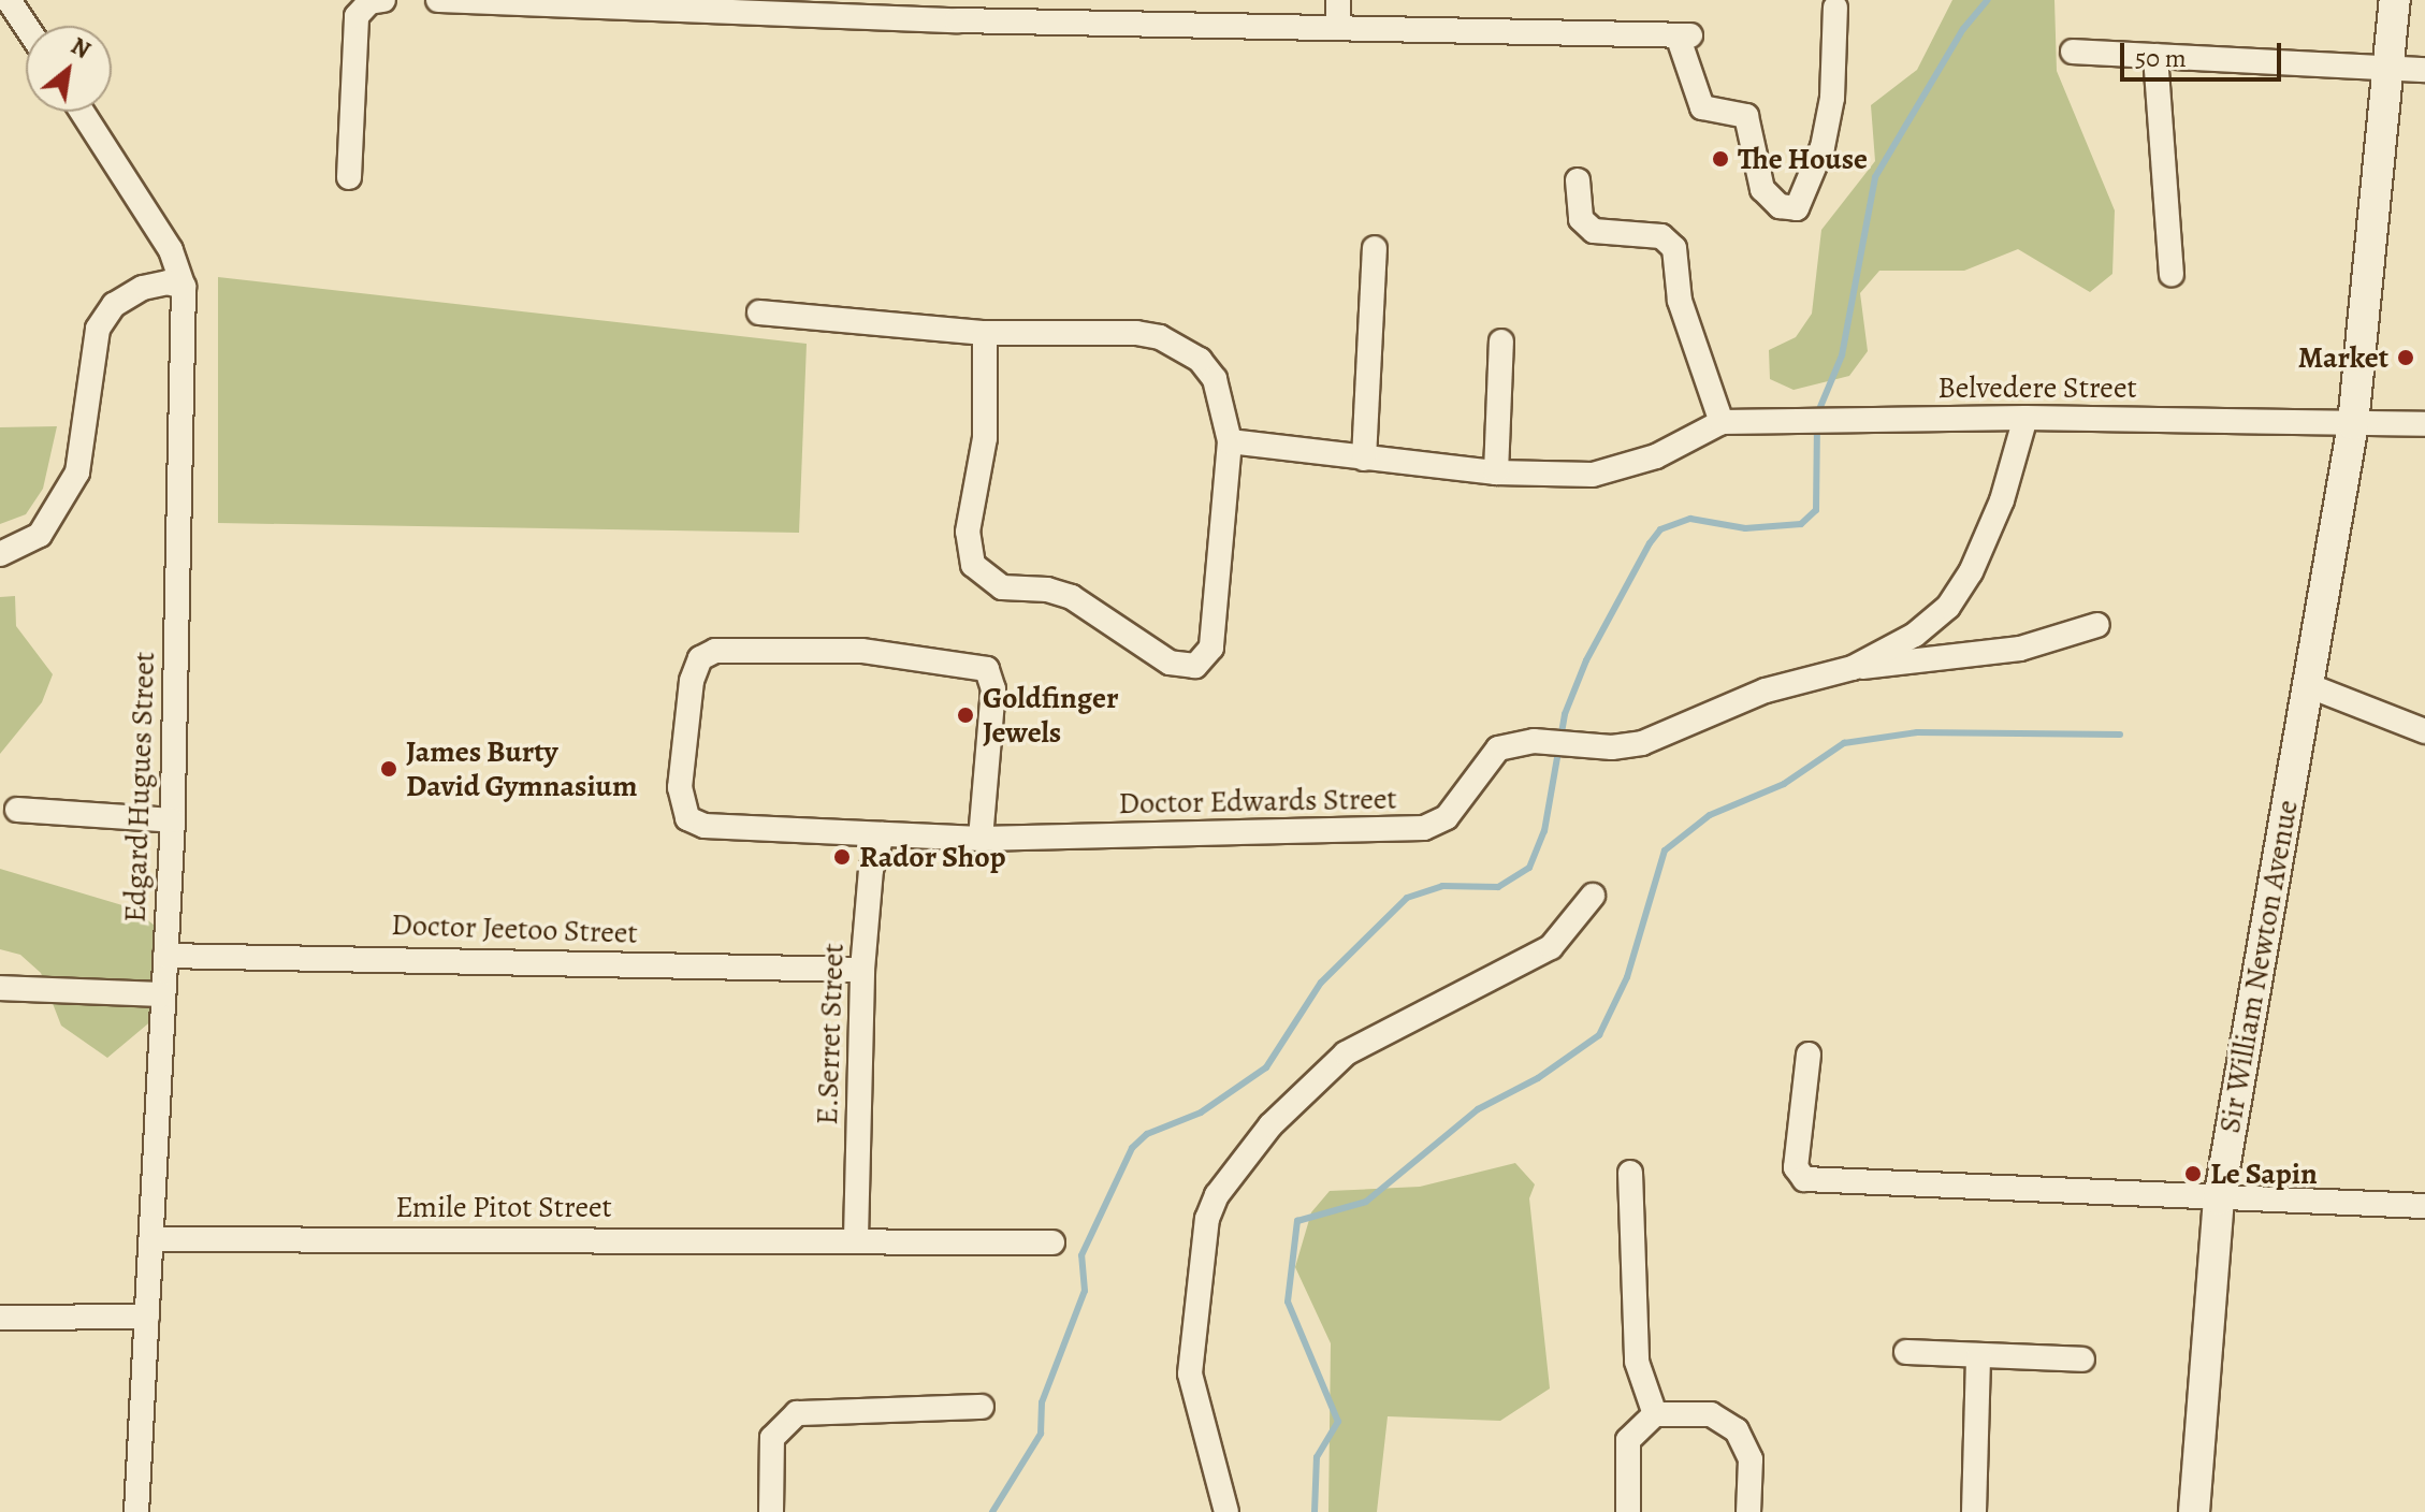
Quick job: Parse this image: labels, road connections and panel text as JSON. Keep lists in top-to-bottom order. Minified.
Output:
{"streets":{"street":["Belvedere Street","Edgard Hugues Street","Doctor Edwards Street","Doctor Jeetoo Street","Sir William Newton Avenue","E.Serret Street","Emile Pitot Street"]},"crossings":[["Belvedere Street","Doctor Edwards Street"],["Belvedere Street","Sir William Newton Avenue"],["Edgard Hugues Street","Doctor Jeetoo Street"],["Edgard Hugues Street","Emile Pitot Street"],["Doctor Edwards Street","E.Serret Street"],["Doctor Jeetoo Street","E.Serret Street"],["E.Serret Street","Emile Pitot Street"]],"places":["The House","Market","Goldfinger Jewels","James Burty David Gymnasium","Rador Shop","Le Sapin"],"scale_bar":"50 m","north":"top right"}
